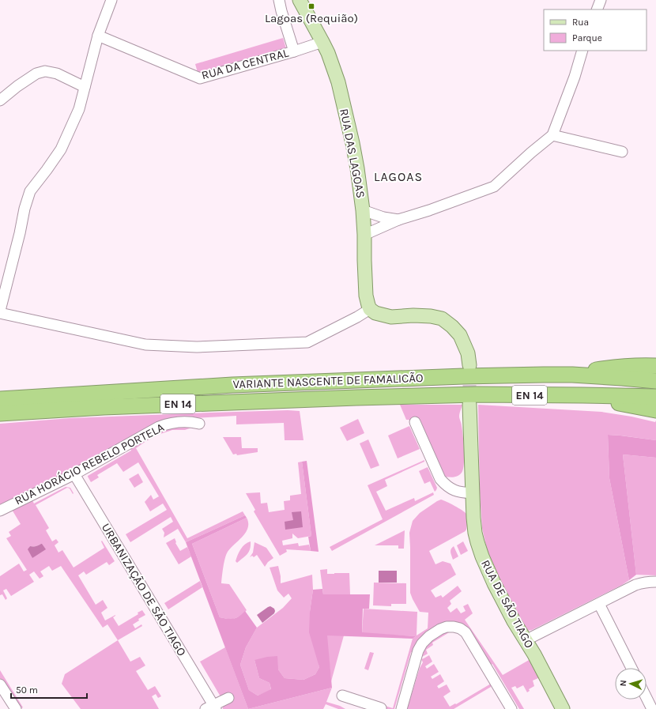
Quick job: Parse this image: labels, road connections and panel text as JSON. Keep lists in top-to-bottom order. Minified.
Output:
{"streets":{"highway":["VARIANTE NASCENTE DE FAMALICÃO","EN 14"],"main road":["RUA DAS LAGOAS","RUA DE SÃO TIAGO"],"street":["RUA DA CENTRAL","RUA HORÁCIO REBELO PORTELA","URBANIZAÇÃO DE SÃO TIAGO"]},"crossings":[["RUA DA CENTRAL","RUA DAS LAGOAS"],["RUA HORÁCIO REBELO PORTELA","URBANIZAÇÃO DE SÃO TIAGO"]],"districts":["LAGOAS"],"places":{"transit":["Lagoas (Requião)"]},"legend":["Rua","Parque"],"scale_bar":"50 m","north":"left"}
